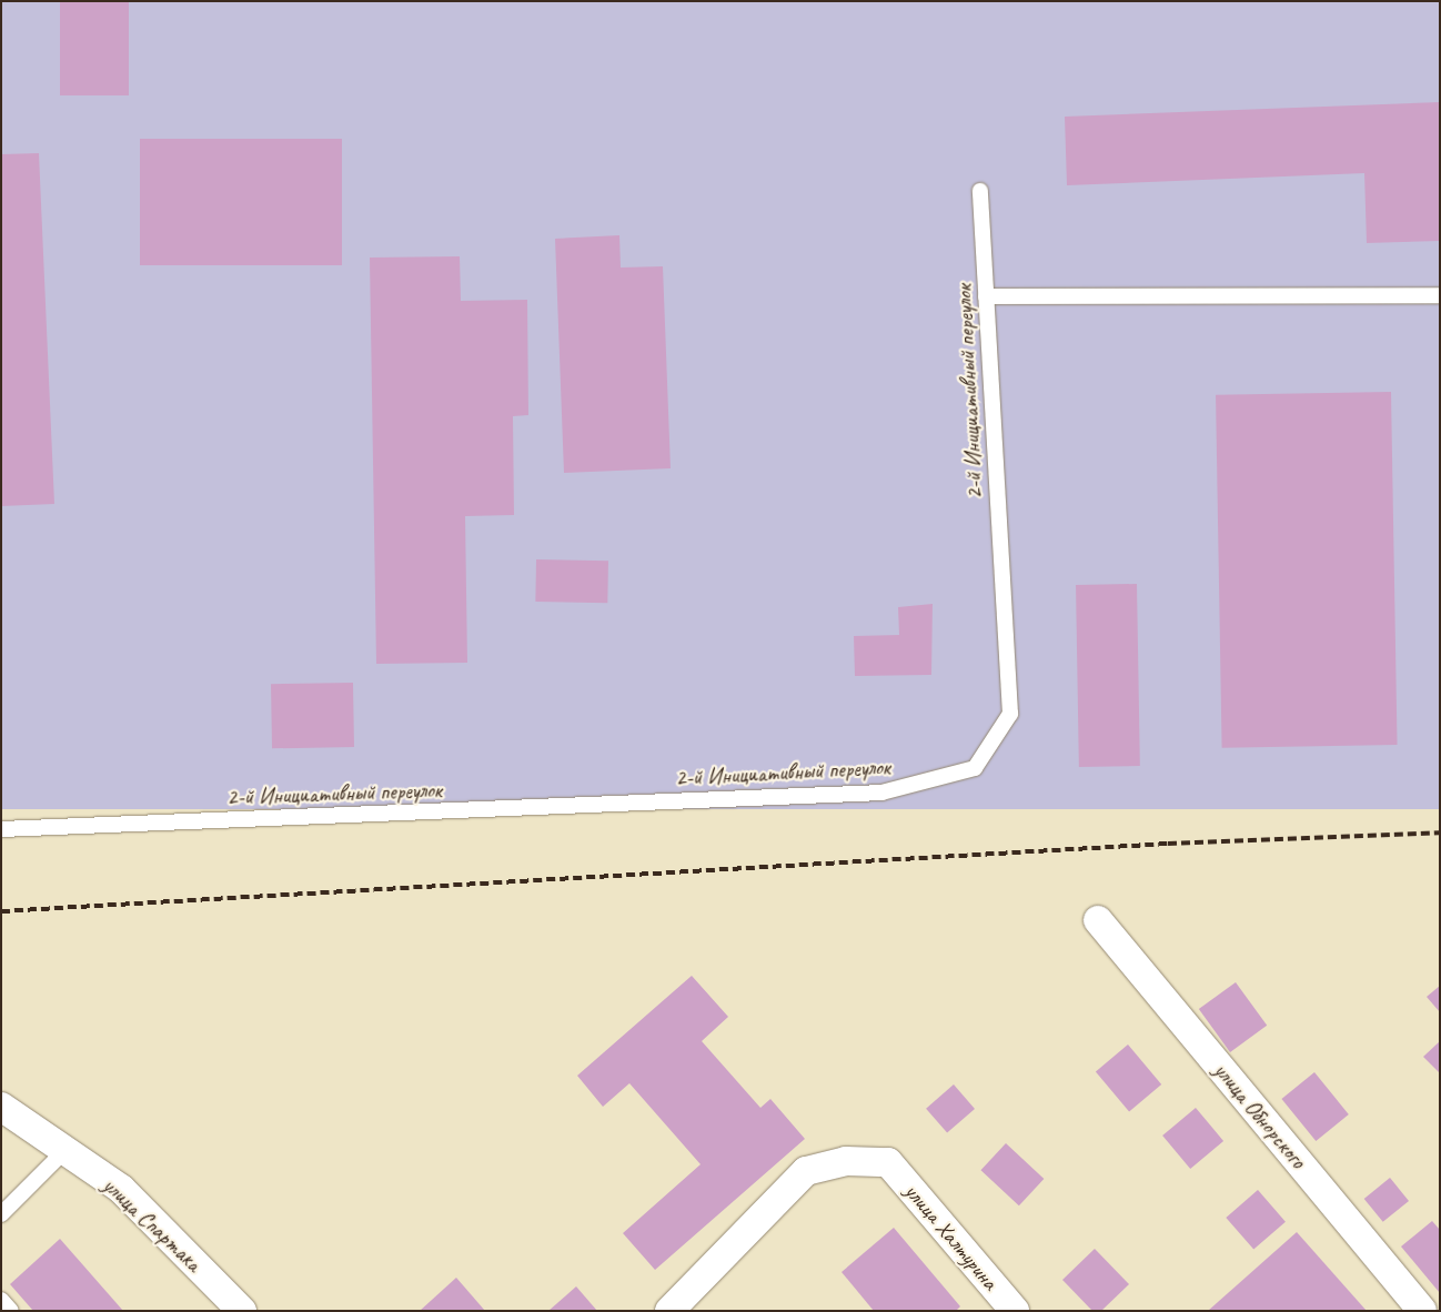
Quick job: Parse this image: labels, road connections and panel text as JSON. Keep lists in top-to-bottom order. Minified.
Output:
{"streets":{"street":["улица Обнорского","улица Спартака","улица Халтурина"],"lane":["2-й Инициативный переулок"]}}
